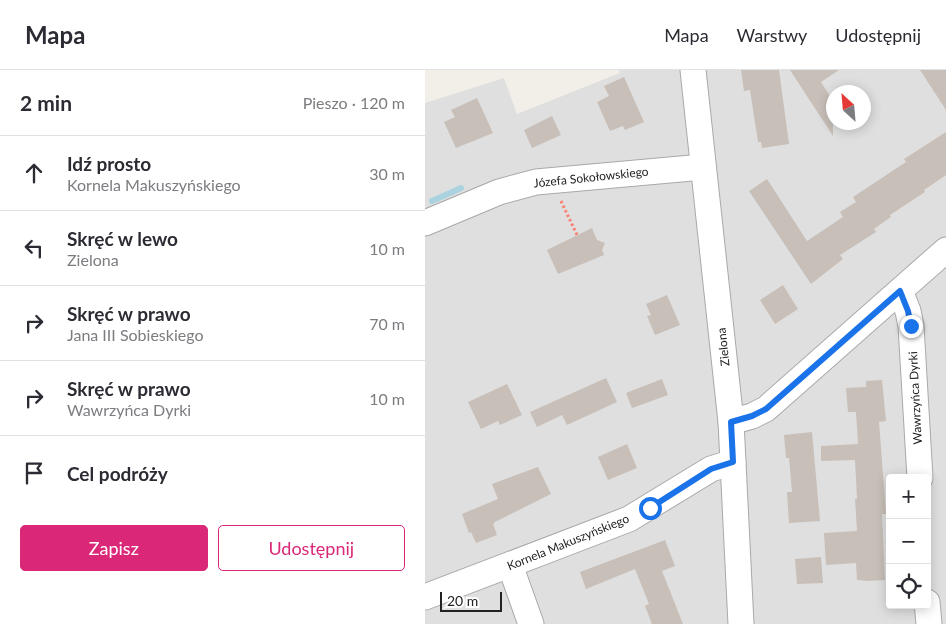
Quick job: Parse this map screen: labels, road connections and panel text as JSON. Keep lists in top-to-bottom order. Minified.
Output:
{"streets":{"street":["Józefa Sokołowskiego","Zielona","Wawrzyńca Dyrki","Kornela Makuszyńskiego"]},"crossings":[["Józefa Sokołowskiego","Zielona"],["Zielona","Kornela Makuszyńskiego"]],"scale_bar":"20 m","north":"top left","page":{"header":"Mapa","nav":["Mapa","Warstwy","Udostępnij"],"heading":["2 min","Pieszo · 120 m"],"list":[["Idź prosto","Kornela Makuszyńskiego","30 m"],["Skręć w lewo","Zielona","10 m"],["Skręć w prawo","Jana III Sobieskiego","70 m"],["Skręć w prawo","Wawrzyńca Dyrki","10 m"],"Cel podróży"],"map_buttons":["+","−"],"buttons":["Zapisz","Udostępnij"],"scale":"20 m"}}
